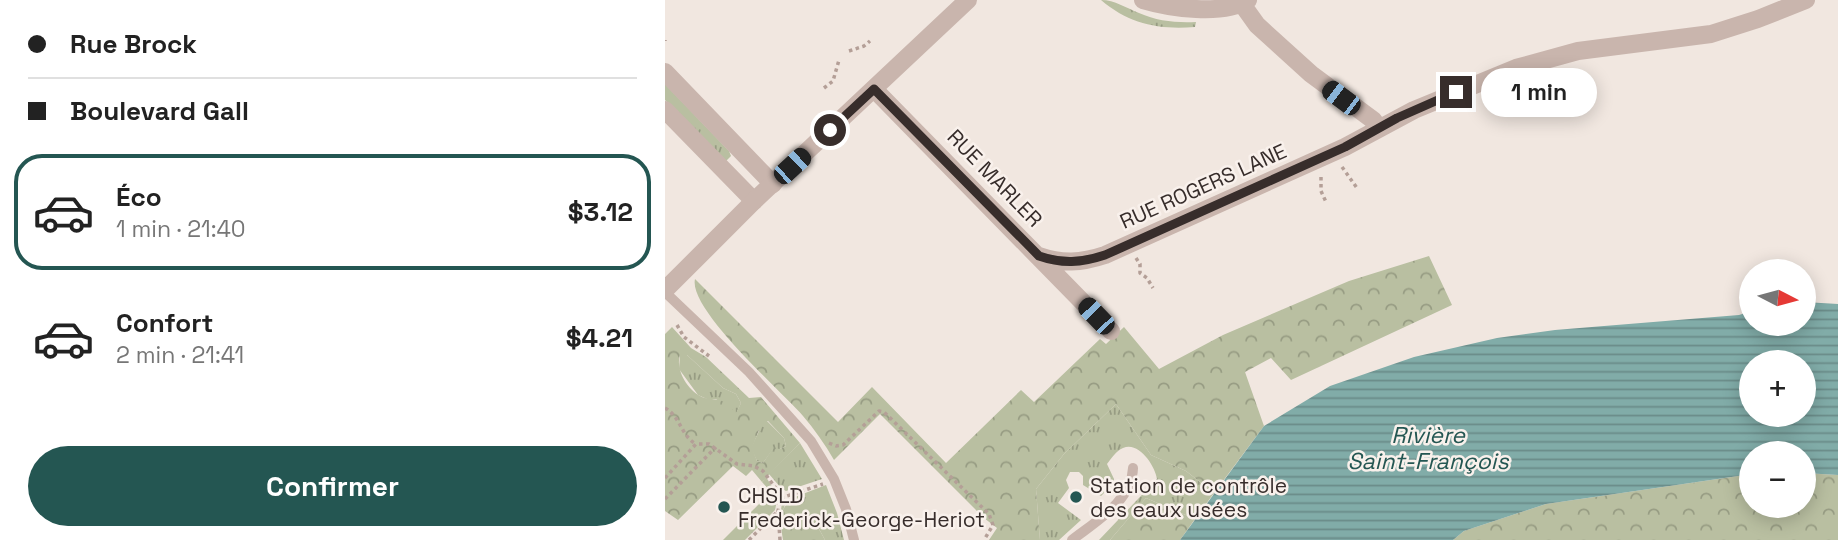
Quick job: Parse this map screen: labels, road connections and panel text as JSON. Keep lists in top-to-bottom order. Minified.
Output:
{"streets":{"street":["RUE MARLER","RUE ROGERS LANE"]},"crossings":[["RUE MARLER","RUE ROGERS LANE"]],"water":["Rivière Saint-François"],"places":["Station de contrôle des eaux usées","CHSLD Frederick-George-Heriot"],"north":"right","page":{"banner":["Rue Brock","Boulevard Gall"],"bubble":"1 min","list":[{"name":"Éco","note":"1 min · 21:40","value":"$3.12"},{"name":"Confort","note":"2 min · 21:41","value":"$4.21"}],"map_buttons":["+","−"],"buttons":"Confirmer"}}
